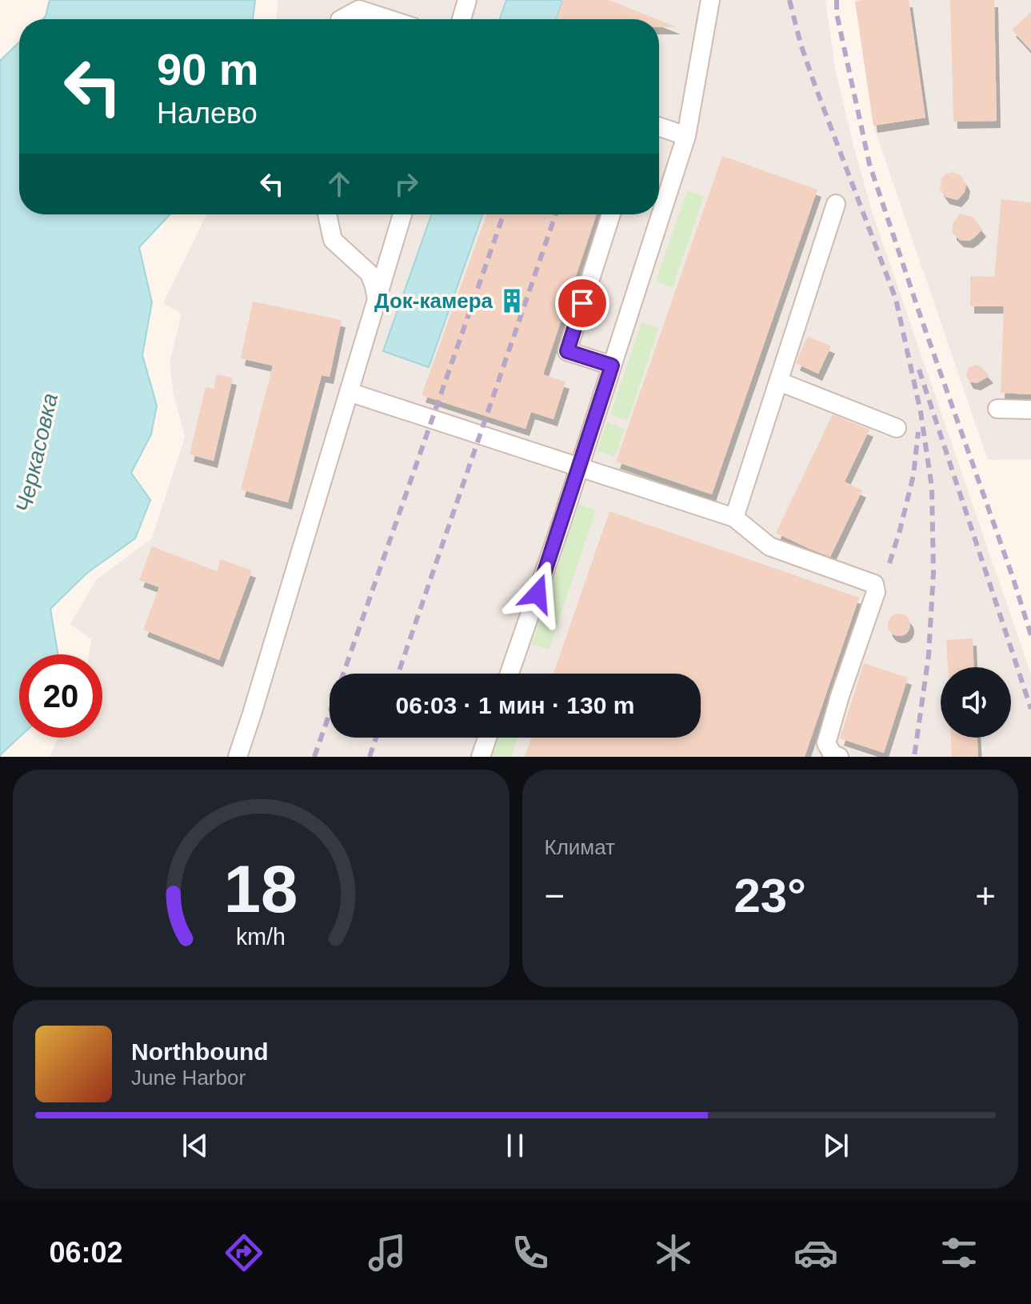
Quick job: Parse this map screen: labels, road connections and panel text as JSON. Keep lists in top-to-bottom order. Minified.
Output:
{"water":["Черкасовка"],"places":{"building":["Док-камера"]},"page":{"turn":["90 m","Налево"],"limit":"20","trip":"06:03 · 1 мин · 130 m","tile":"Климат","heat":["−","23°","+"],"song":["Northbound","June Harbor"],"tabs":"06:02","gauge":["18","km/h"]}}
